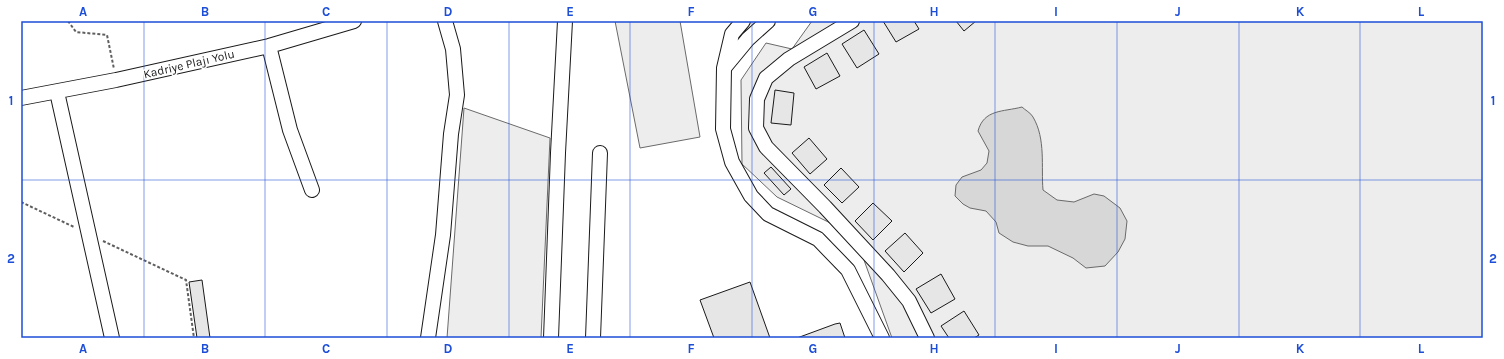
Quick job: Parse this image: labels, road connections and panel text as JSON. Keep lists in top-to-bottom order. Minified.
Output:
{"streets":{"street":["Kadriye Plajı Yolu"]},"grid":{"columns":["A","B","C","D","E","F","G","H","I","J","K","L"],"rows":["1","2"]}}
